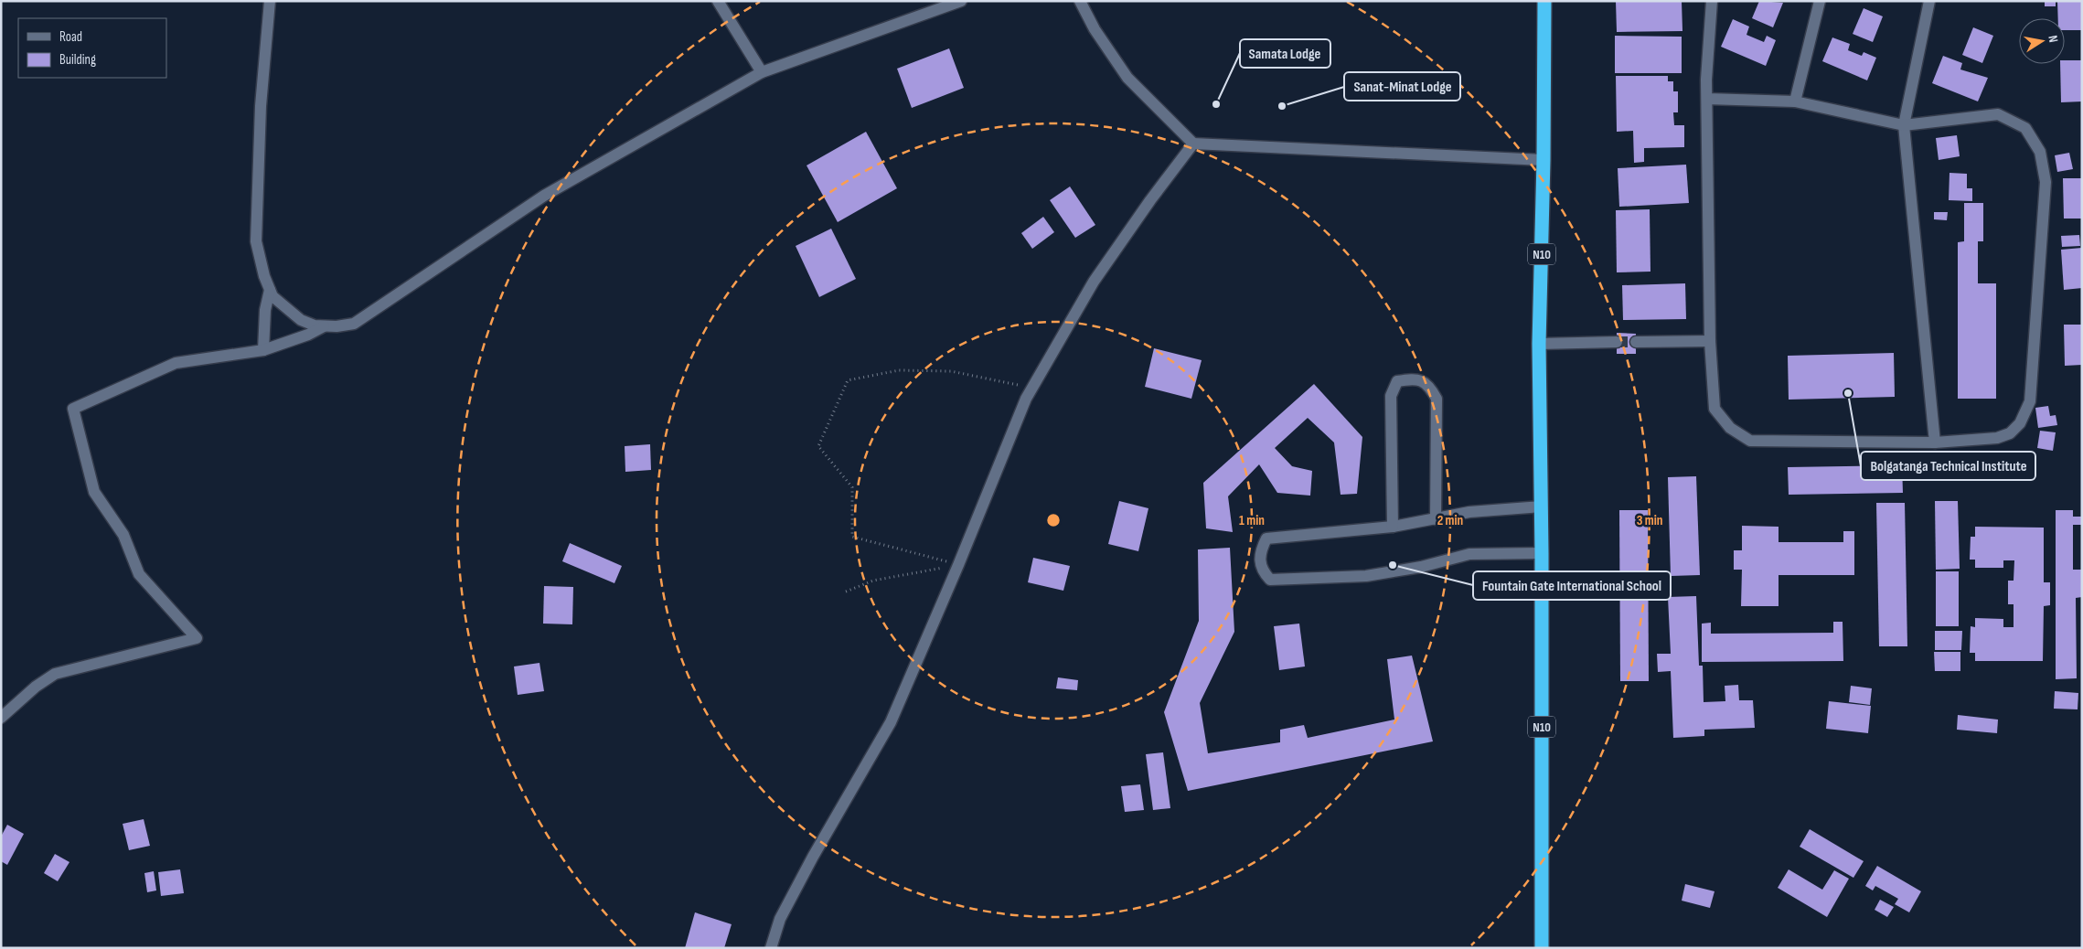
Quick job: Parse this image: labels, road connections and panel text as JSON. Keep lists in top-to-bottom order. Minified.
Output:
{"streets":{"highway":["N10"]},"places":["Samata Lodge","Sanat-Minat Lodge","Bolgatanga Technical Institute","Fountain Gate International School"],"legend":["Road","Building"],"north":"right","rings":["1 min","2 min","3 min"]}
